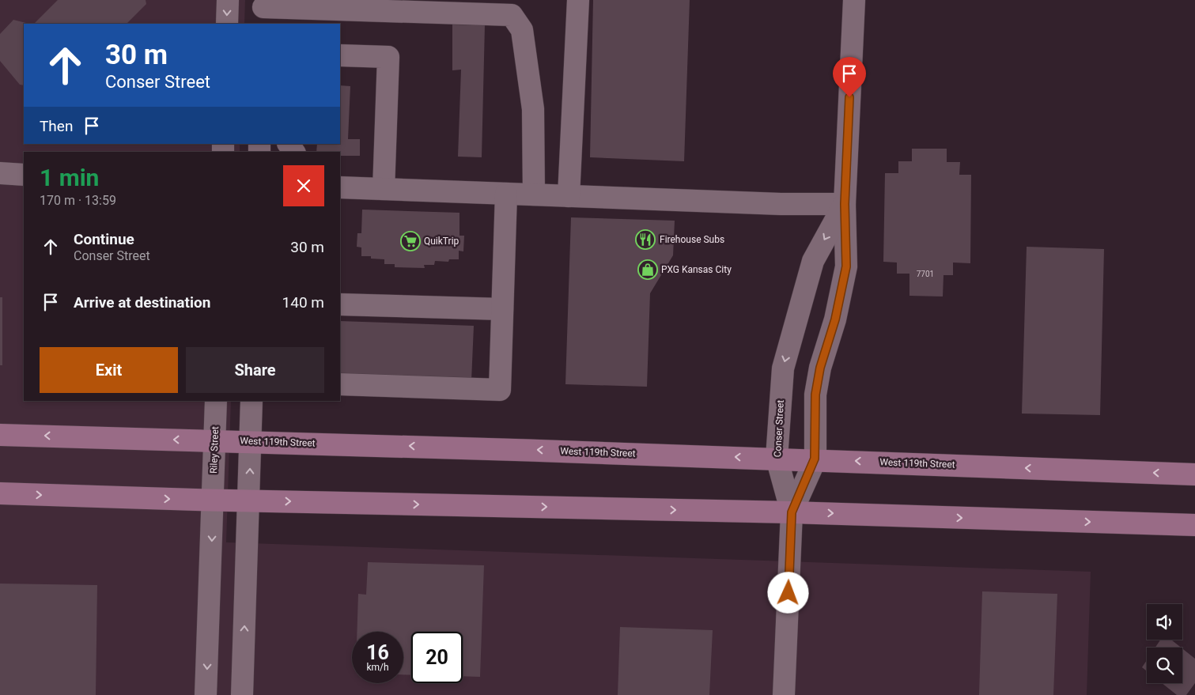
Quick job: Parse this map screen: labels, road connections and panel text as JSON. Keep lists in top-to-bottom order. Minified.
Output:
{"streets":{"main road":["West 119th Street"],"street":["Conser Street","Riley Street"]},"crossings":[["Conser Street","West 119th Street"],["West 119th Street","Riley Street"]],"places":{"restaurant":["Firehouse Subs"],"supermarket":["QuikTrip"],"shop":["PXG Kansas City"]},"house_numbers":["7701"],"page":{"turn":["30 m","Conser Street"],"then":"Then","heading":["1 min","170 m · 13:59"],"list":[{"name":"Continue","note":"Conser Street","value":"30 m"},{"name":"Arrive at destination","value":"140 m"}],"buttons":["Exit","Share"],"speed":"16 km/h","limit":"20"}}
